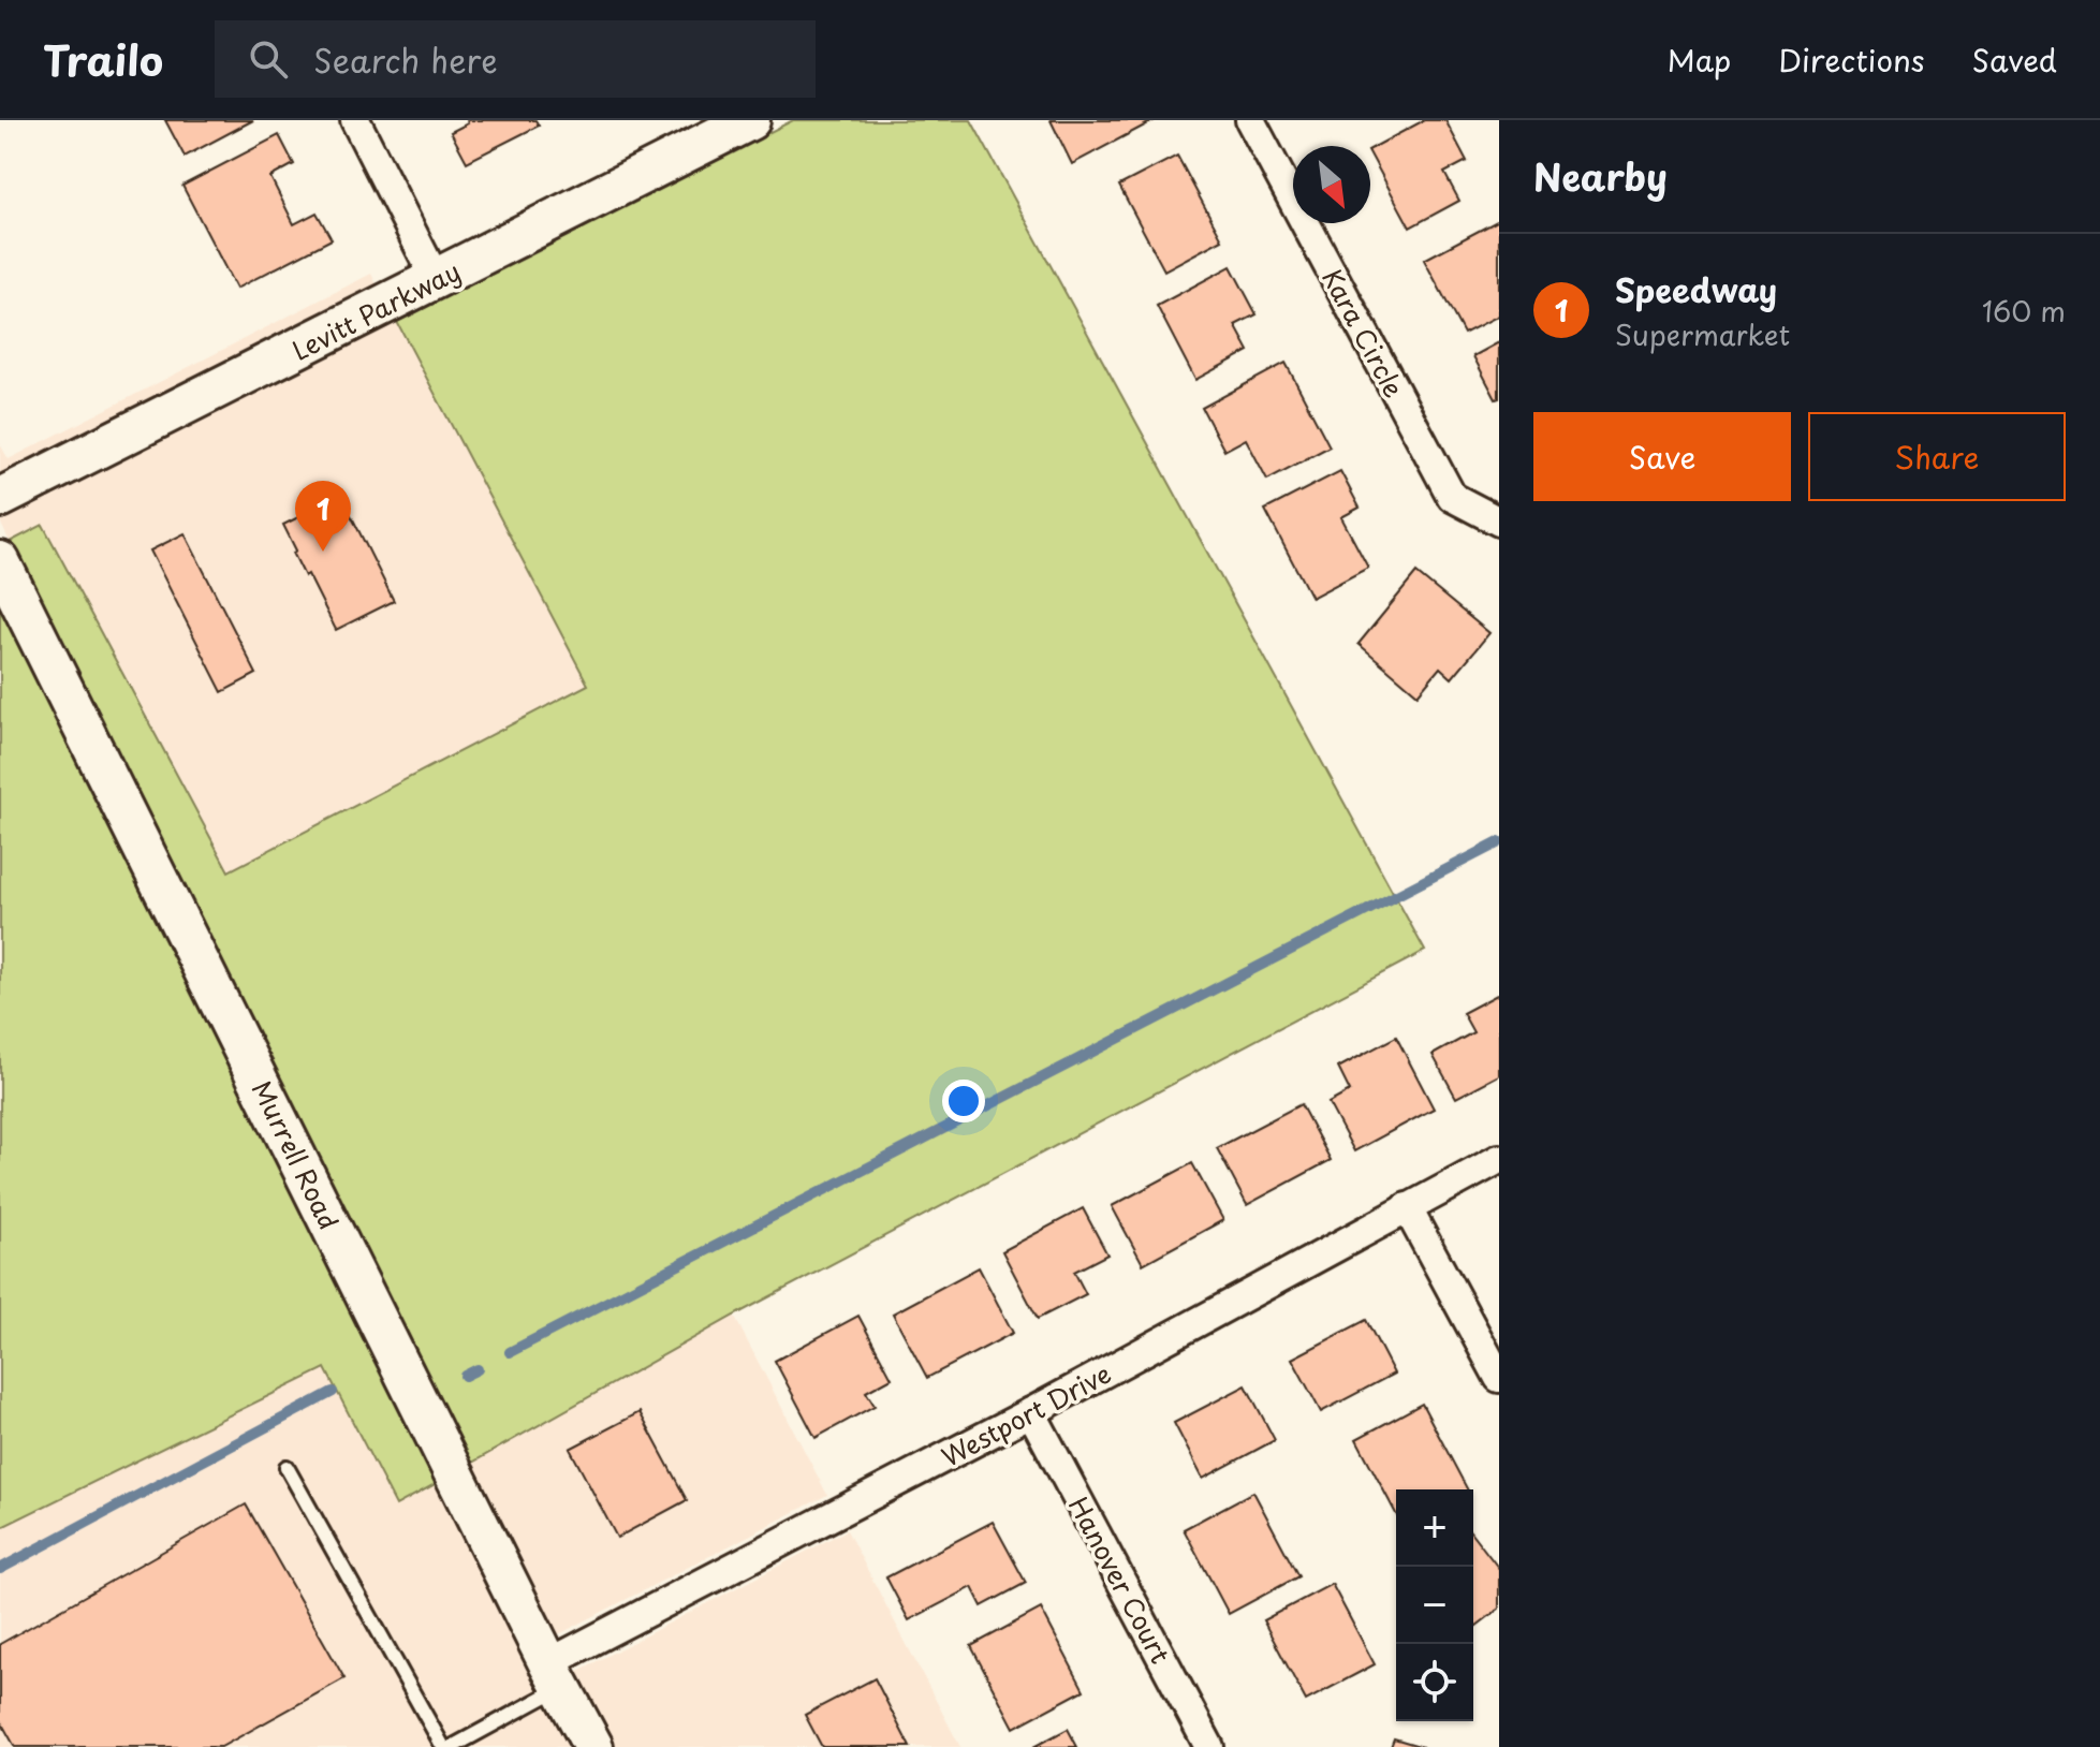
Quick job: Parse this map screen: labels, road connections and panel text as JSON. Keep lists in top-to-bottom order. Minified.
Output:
{"streets":{"street":["Levitt Parkway","Kara Circle","Murrell Road","Westport Drive","Hanover Court"]},"crossings":[["Murrell Road","Westport Drive"],["Westport Drive","Hanover Court"]],"north":"bottom right","page":{"header":"Trailo","search":"Search here","nav":["Map","Directions","Saved"],"heading":"Nearby","list":[{"mark":"1","name":"Speedway","note":"Supermarket","value":"160 m"}],"buttons":["Save","Share"],"pins":"1","map_buttons":["+","−"]}}
